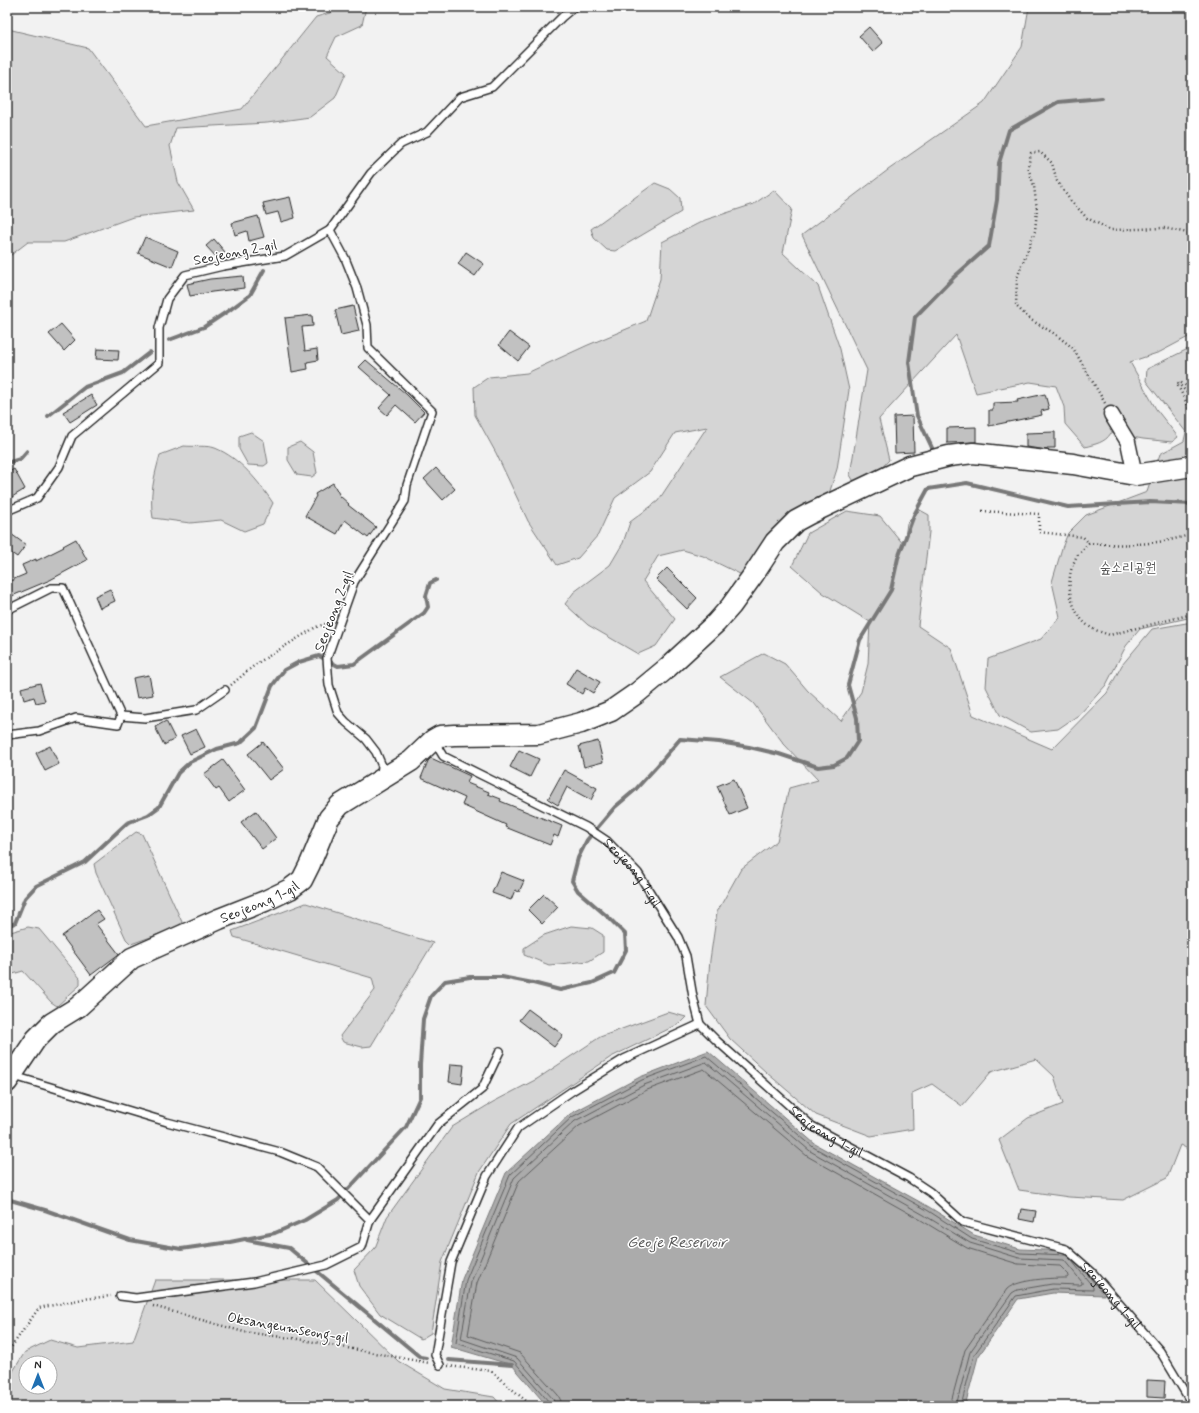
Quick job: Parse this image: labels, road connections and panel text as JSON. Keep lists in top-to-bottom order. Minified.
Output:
{"streets":{"street":["Seojeong 1-gil"],"lane":["Seojeong 2-gil"],"path":["Oksangeumseong-gil"]},"crossings":[["Seojeong 2-gil","Seojeong 1-gil"]],"water":["Geoje Reservoir"],"parks":["숲소리공원"],"north":"top"}
